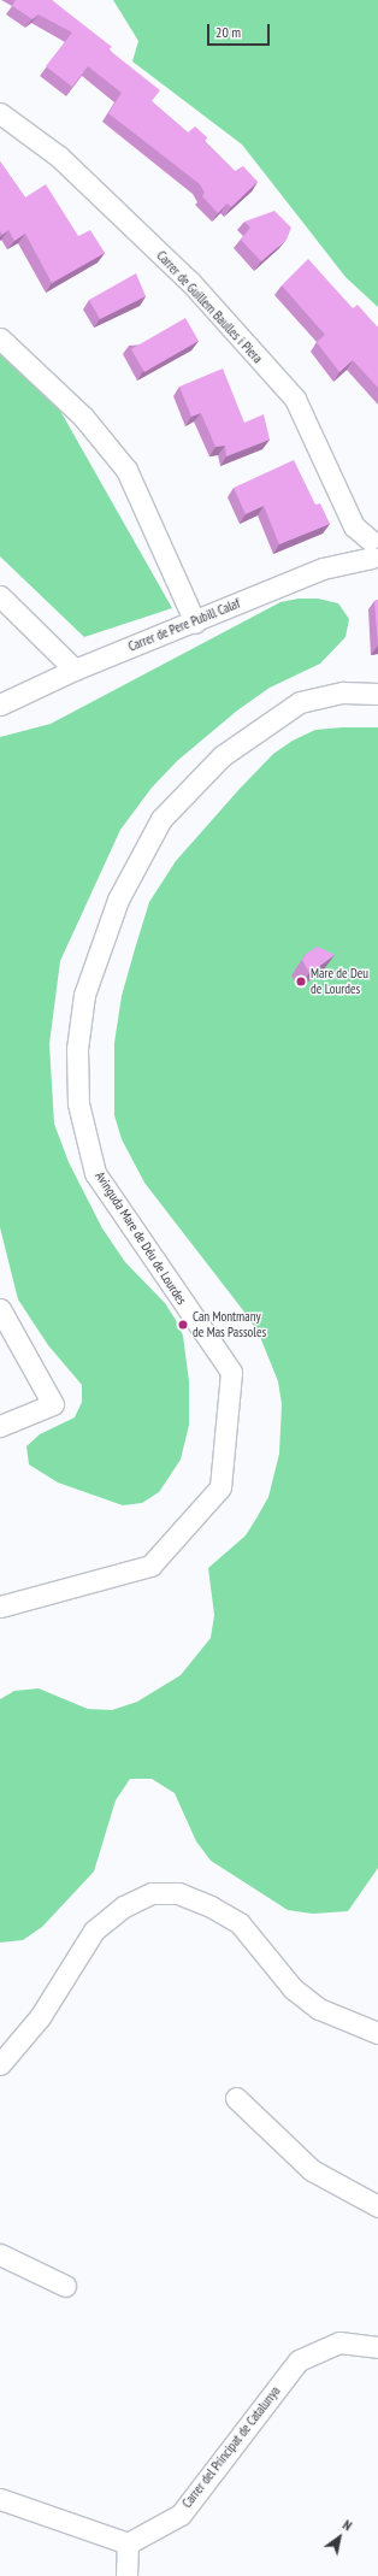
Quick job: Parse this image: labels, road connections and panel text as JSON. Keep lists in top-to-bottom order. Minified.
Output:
{"streets":{"street":["Carrer de Guillem Baulles i Piera","Carrer de Pere Pubill Calaf","Avinguda Mare de Déu de Lourdes","Carrer del Principat de Catalunya"]},"crossings":[["Carrer de Guillem Baulles i Piera","Carrer de Pere Pubill Calaf"]],"places":["Mare de Deu de Lourdes","Can Montmany de Mas Passoles"],"scale_bar":"20 m","north":"top right"}
